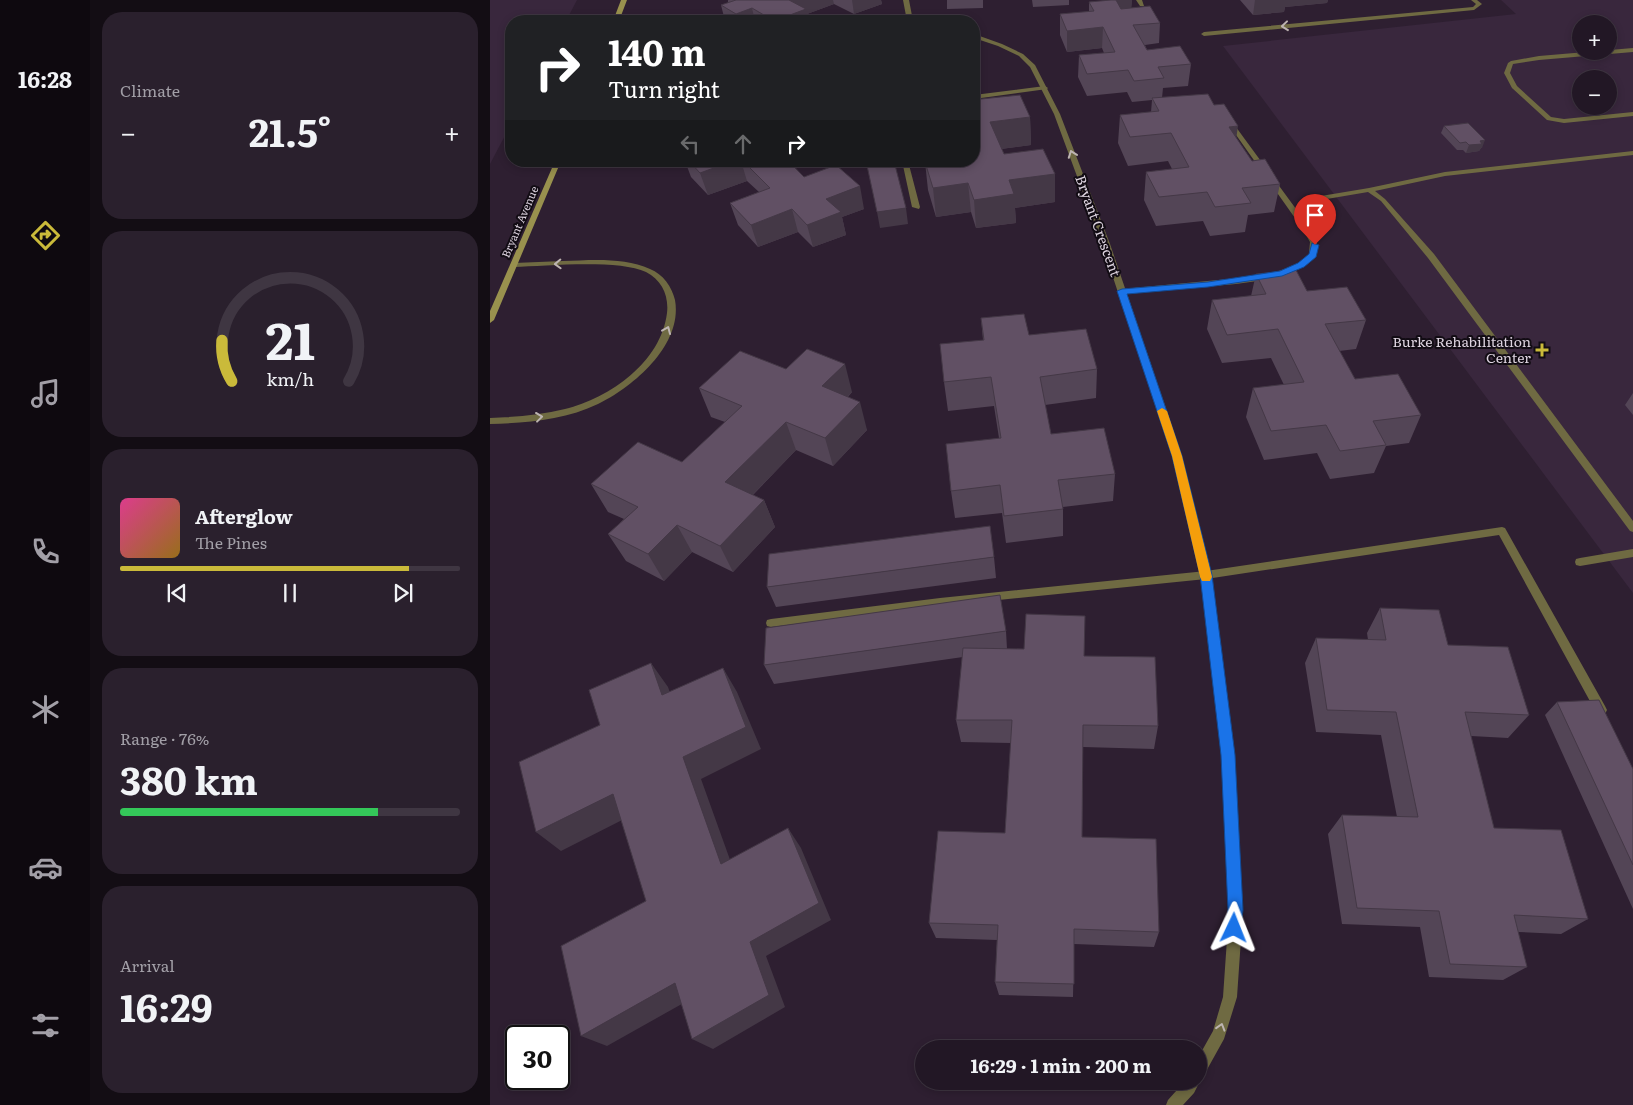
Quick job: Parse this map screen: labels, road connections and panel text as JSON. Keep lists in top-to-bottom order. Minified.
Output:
{"streets":{"street":["Bryant Avenue","Bryant Crescent"]},"one_way":["Bryant Crescent"],"places":{"health":["Burke Rehabilitation Center"]},"page":{"tabs":"16:28","tile":["Climate",["Range · 76%","380 km"],["Arrival","16:29"]],"map_buttons":["+","−"],"turn":["140 m","Turn right"],"heat":["−","21.5°","+"],"song":["Afterglow","The Pines"],"limit":"30","trip":"16:29 · 1 min · 200 m","gauge":["21","km/h"]}}
